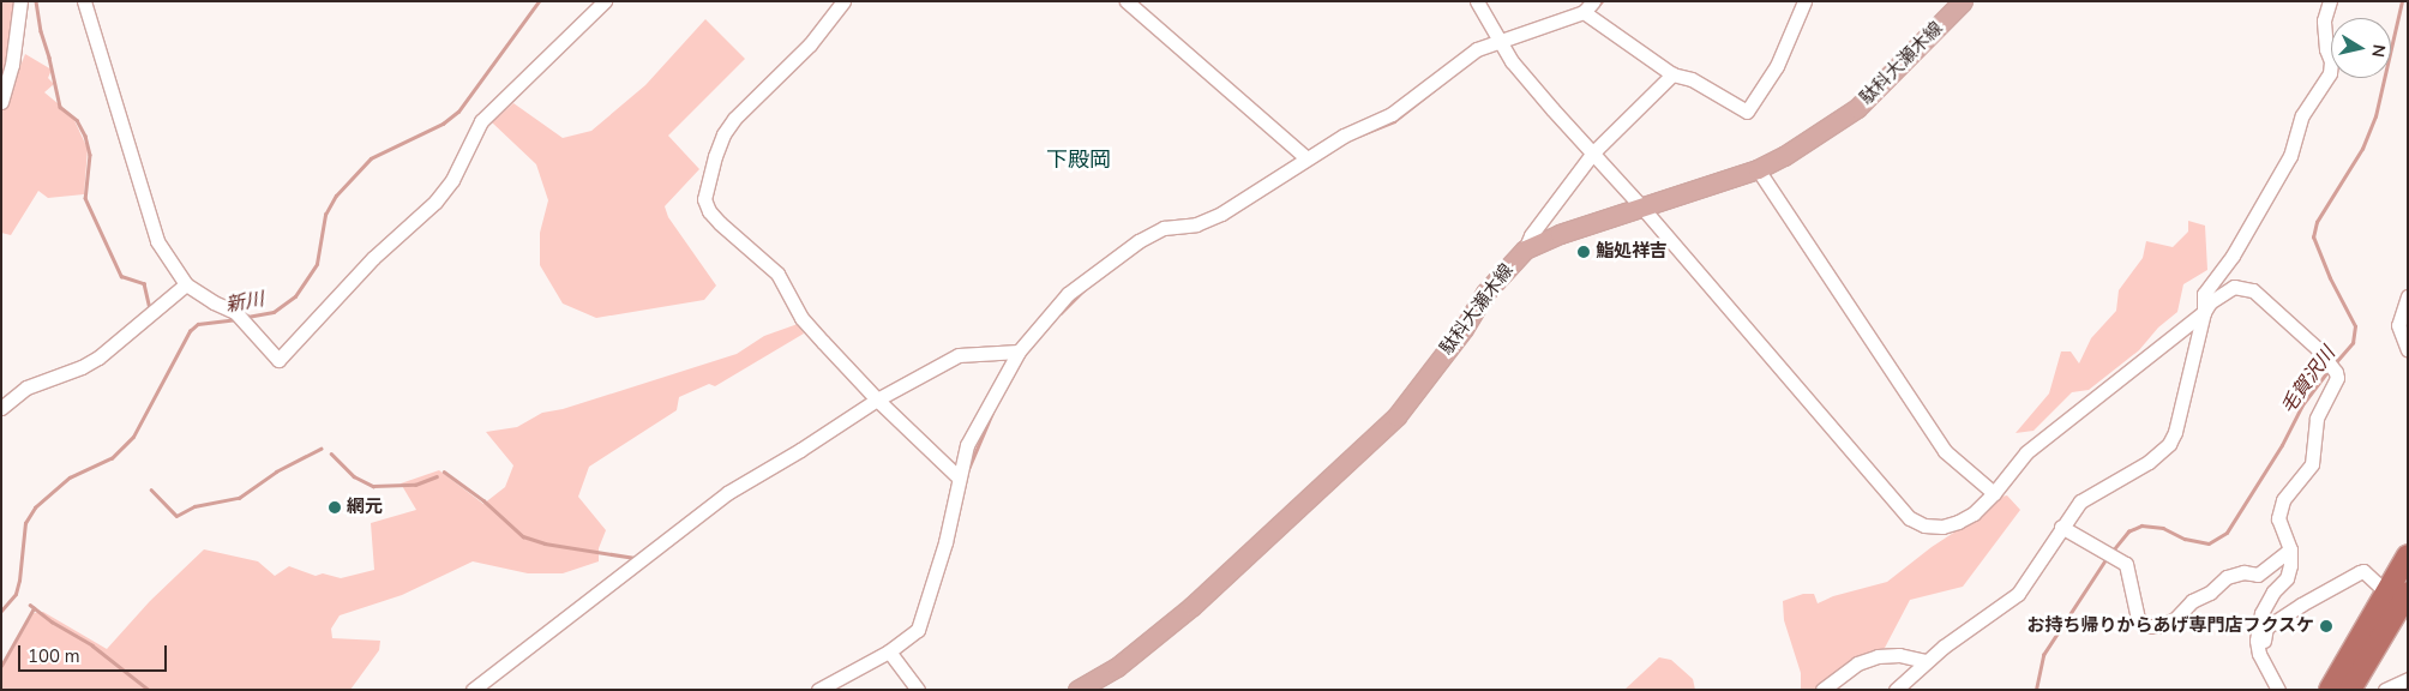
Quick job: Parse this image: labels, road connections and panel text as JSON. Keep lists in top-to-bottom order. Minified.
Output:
{"streets":{"main road":["駄科大瀬木線"]},"districts":["下殿岡"],"water":["新川","毛賀沢川"],"places":["鮨処祥吉","網元","お持ち帰りからあげ専門店フクスケ"],"scale_bar":"100 m","north":"right"}
